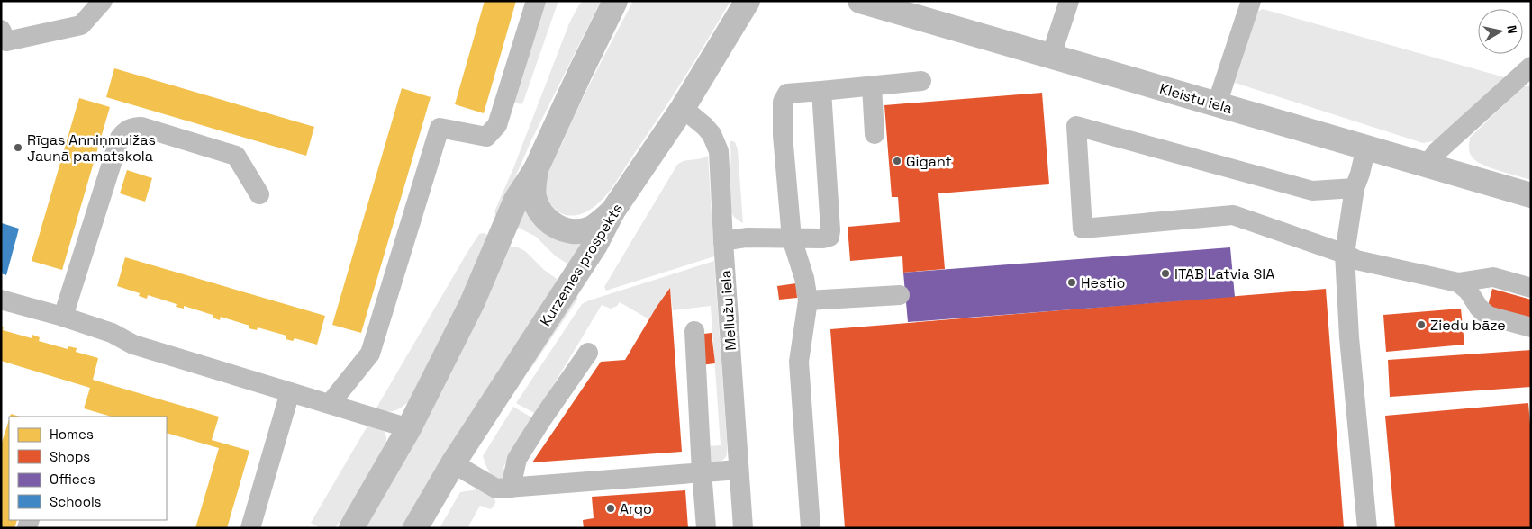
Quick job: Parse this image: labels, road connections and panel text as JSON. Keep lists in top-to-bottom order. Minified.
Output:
{"streets":{"main road":["Kleistu iela","Kurzemes prospekts"],"street":["Mellužu iela"]},"crossings":[["Kurzemes prospekts","Mellužu iela"]],"places":["Rīgas Anniņmuižas Jaunā pamatskola","Gigant","ITAB Latvia SIA","Hestio","Ziedu bāze","Argo"],"legend":["Homes","Shops","Offices","Schools"],"north":"right"}
